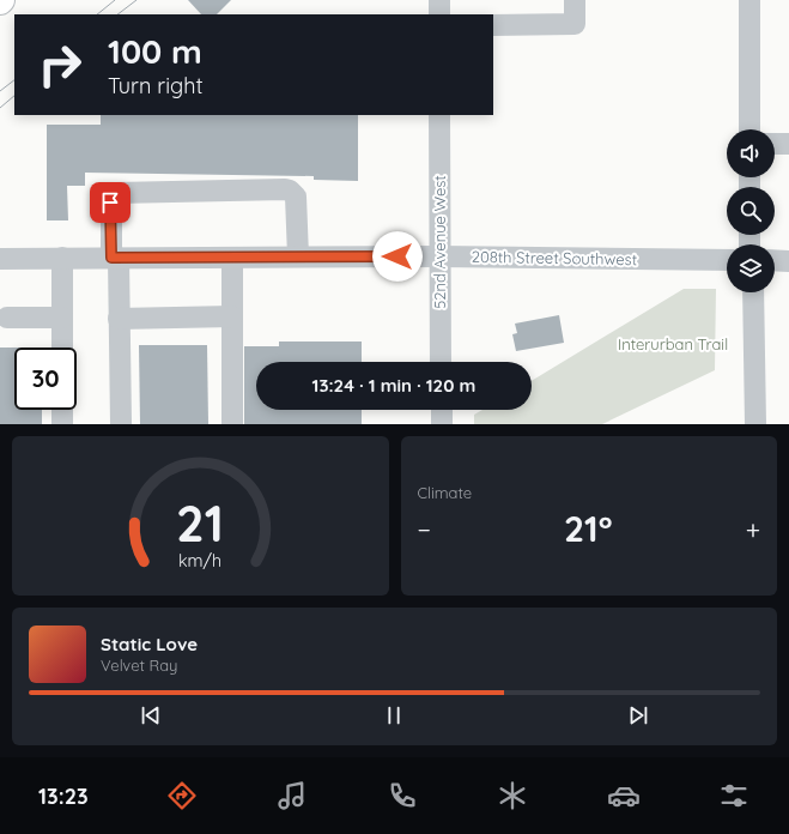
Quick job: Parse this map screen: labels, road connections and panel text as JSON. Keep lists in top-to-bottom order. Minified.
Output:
{"streets":{"street":["52nd Avenue West","208th Street Southwest"]},"crossings":[["52nd Avenue West","208th Street Southwest"]],"parks":["Interurban Trail"],"page":{"turn":["100 m","Turn right"],"limit":"30","trip":"13:24 · 1 min · 120 m","tile":"Climate","heat":["−","21°","+"],"song":["Static Love","Velvet Ray"],"tabs":"13:23","gauge":["21","km/h"]}}
